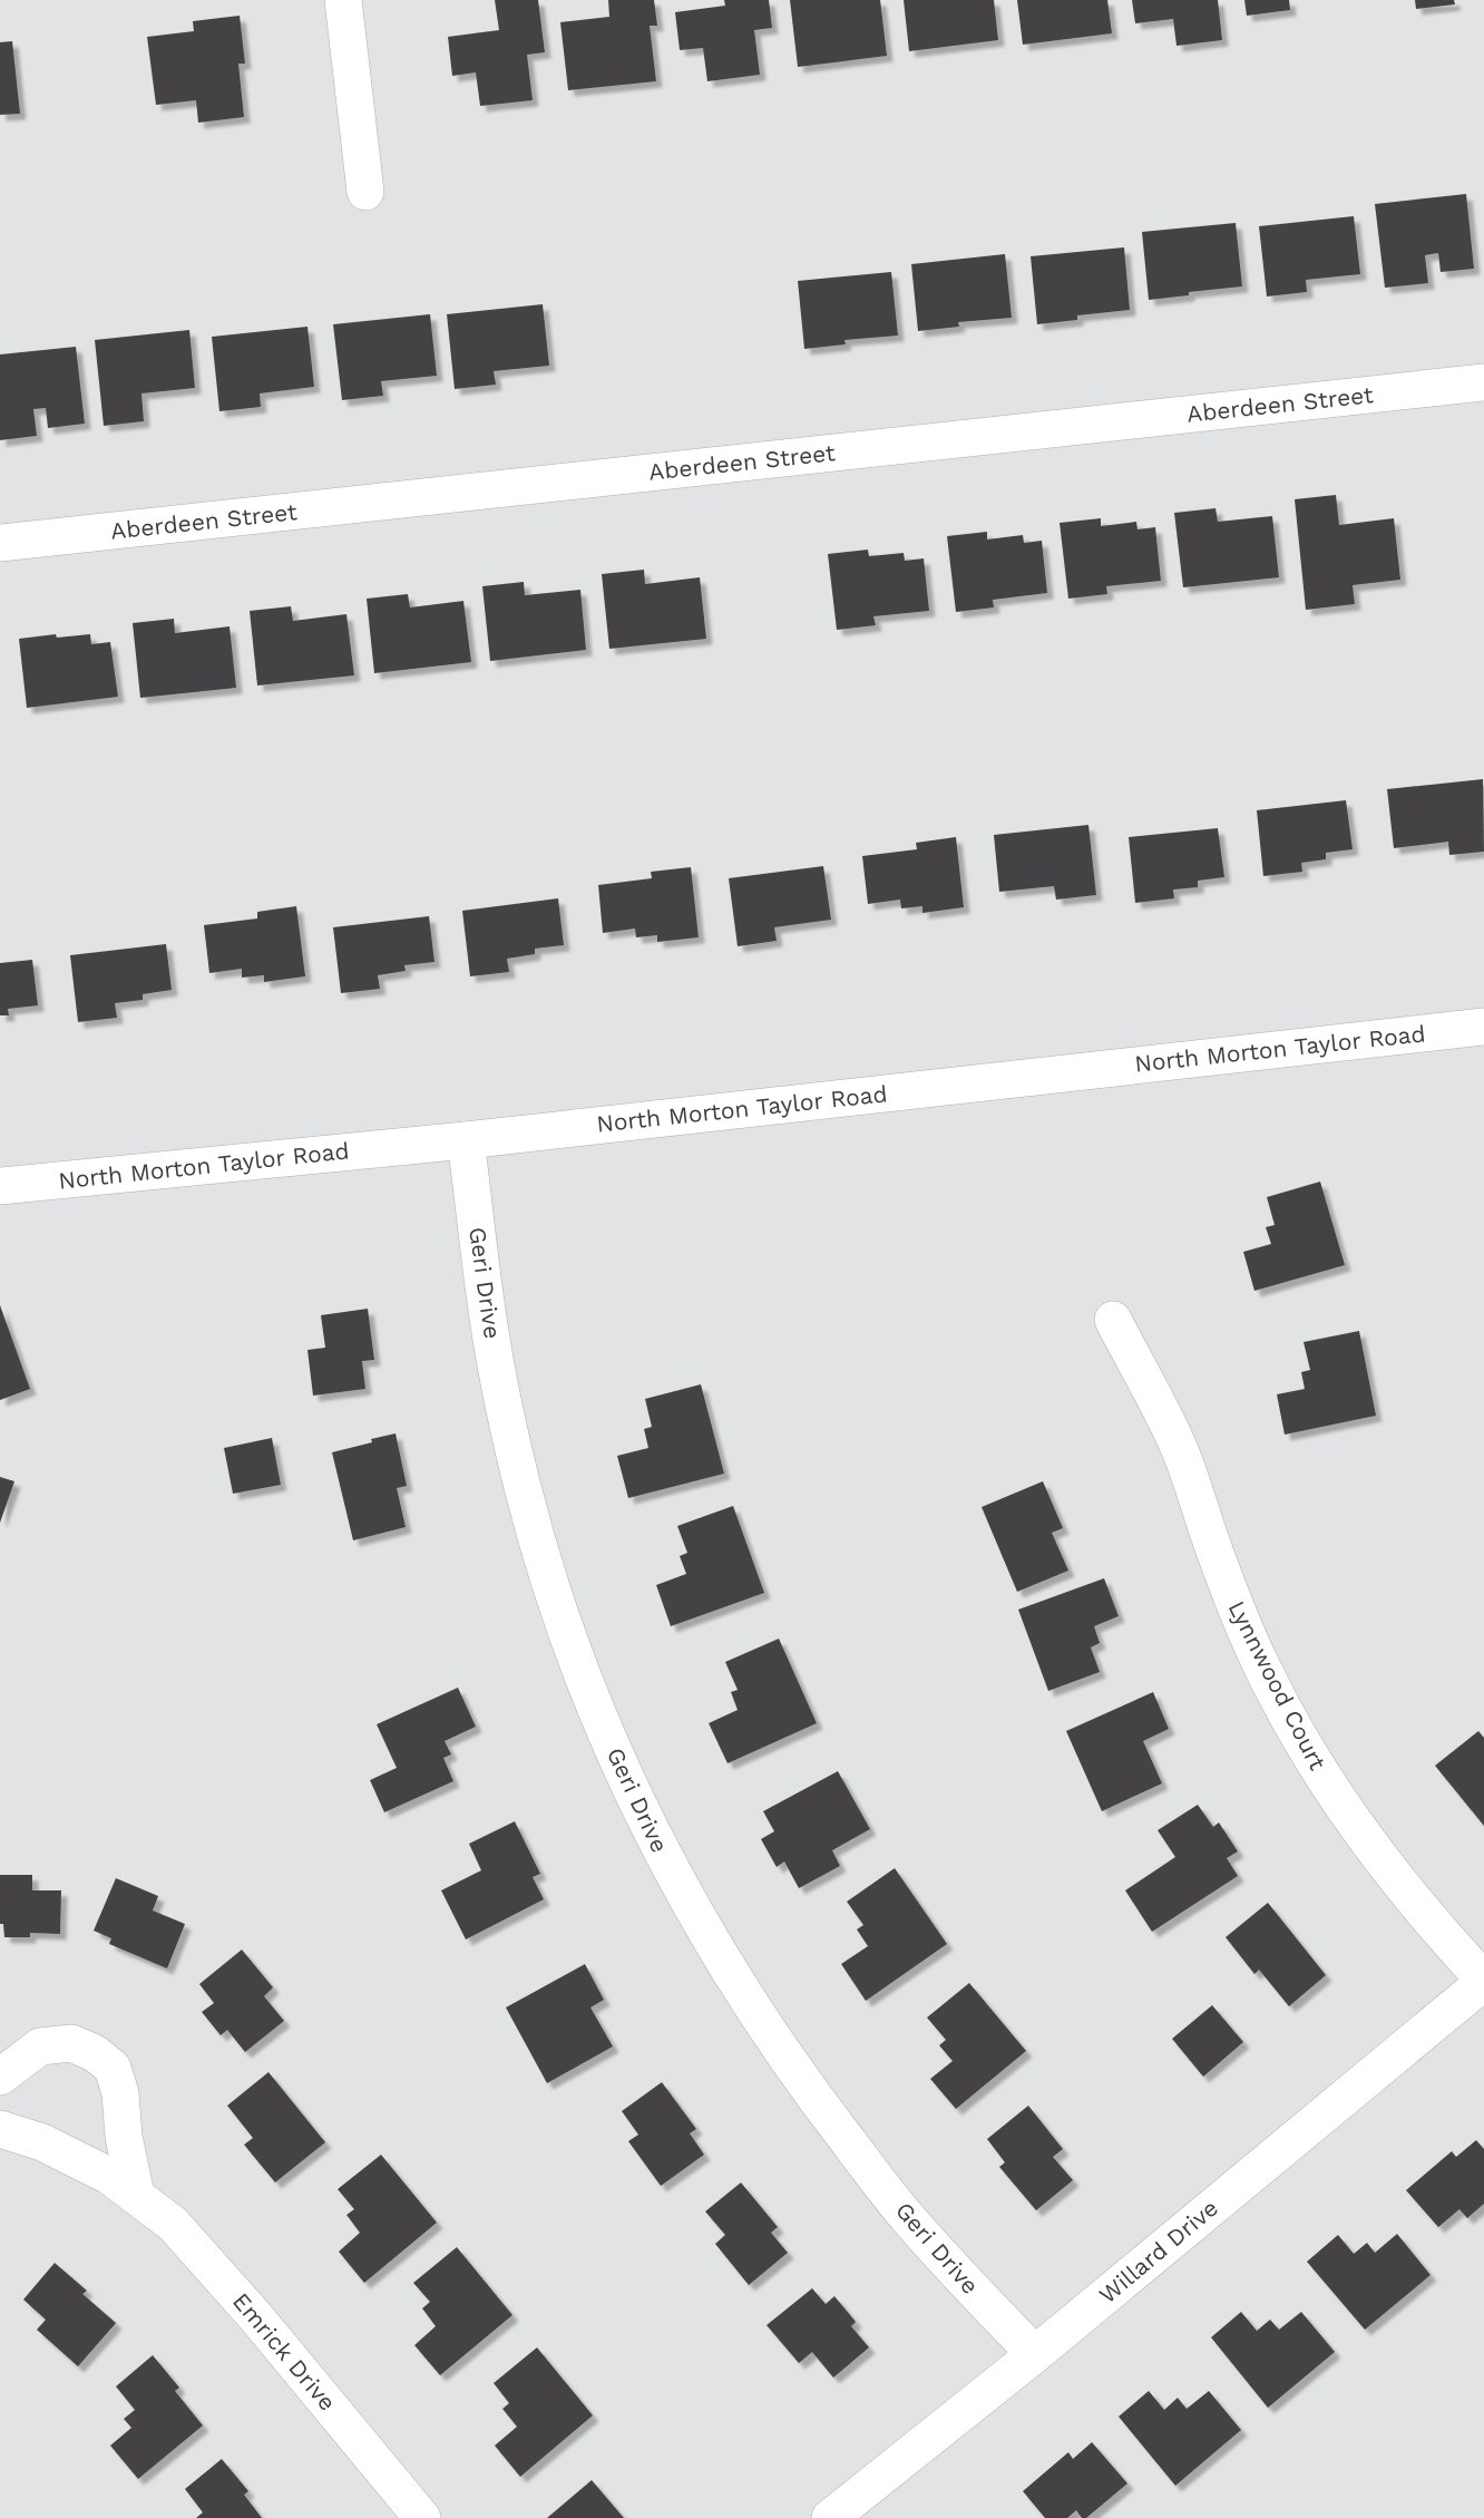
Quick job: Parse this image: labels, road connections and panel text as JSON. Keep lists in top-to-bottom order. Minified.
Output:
{"streets":{"street":["Aberdeen Street","North Morton Taylor Road","Geri Drive","Lynnwood Court","Willard Drive","Emrick Drive"]},"crossings":[["North Morton Taylor Road","Geri Drive"],["Geri Drive","Willard Drive"],["Lynnwood Court","Willard Drive"]]}
